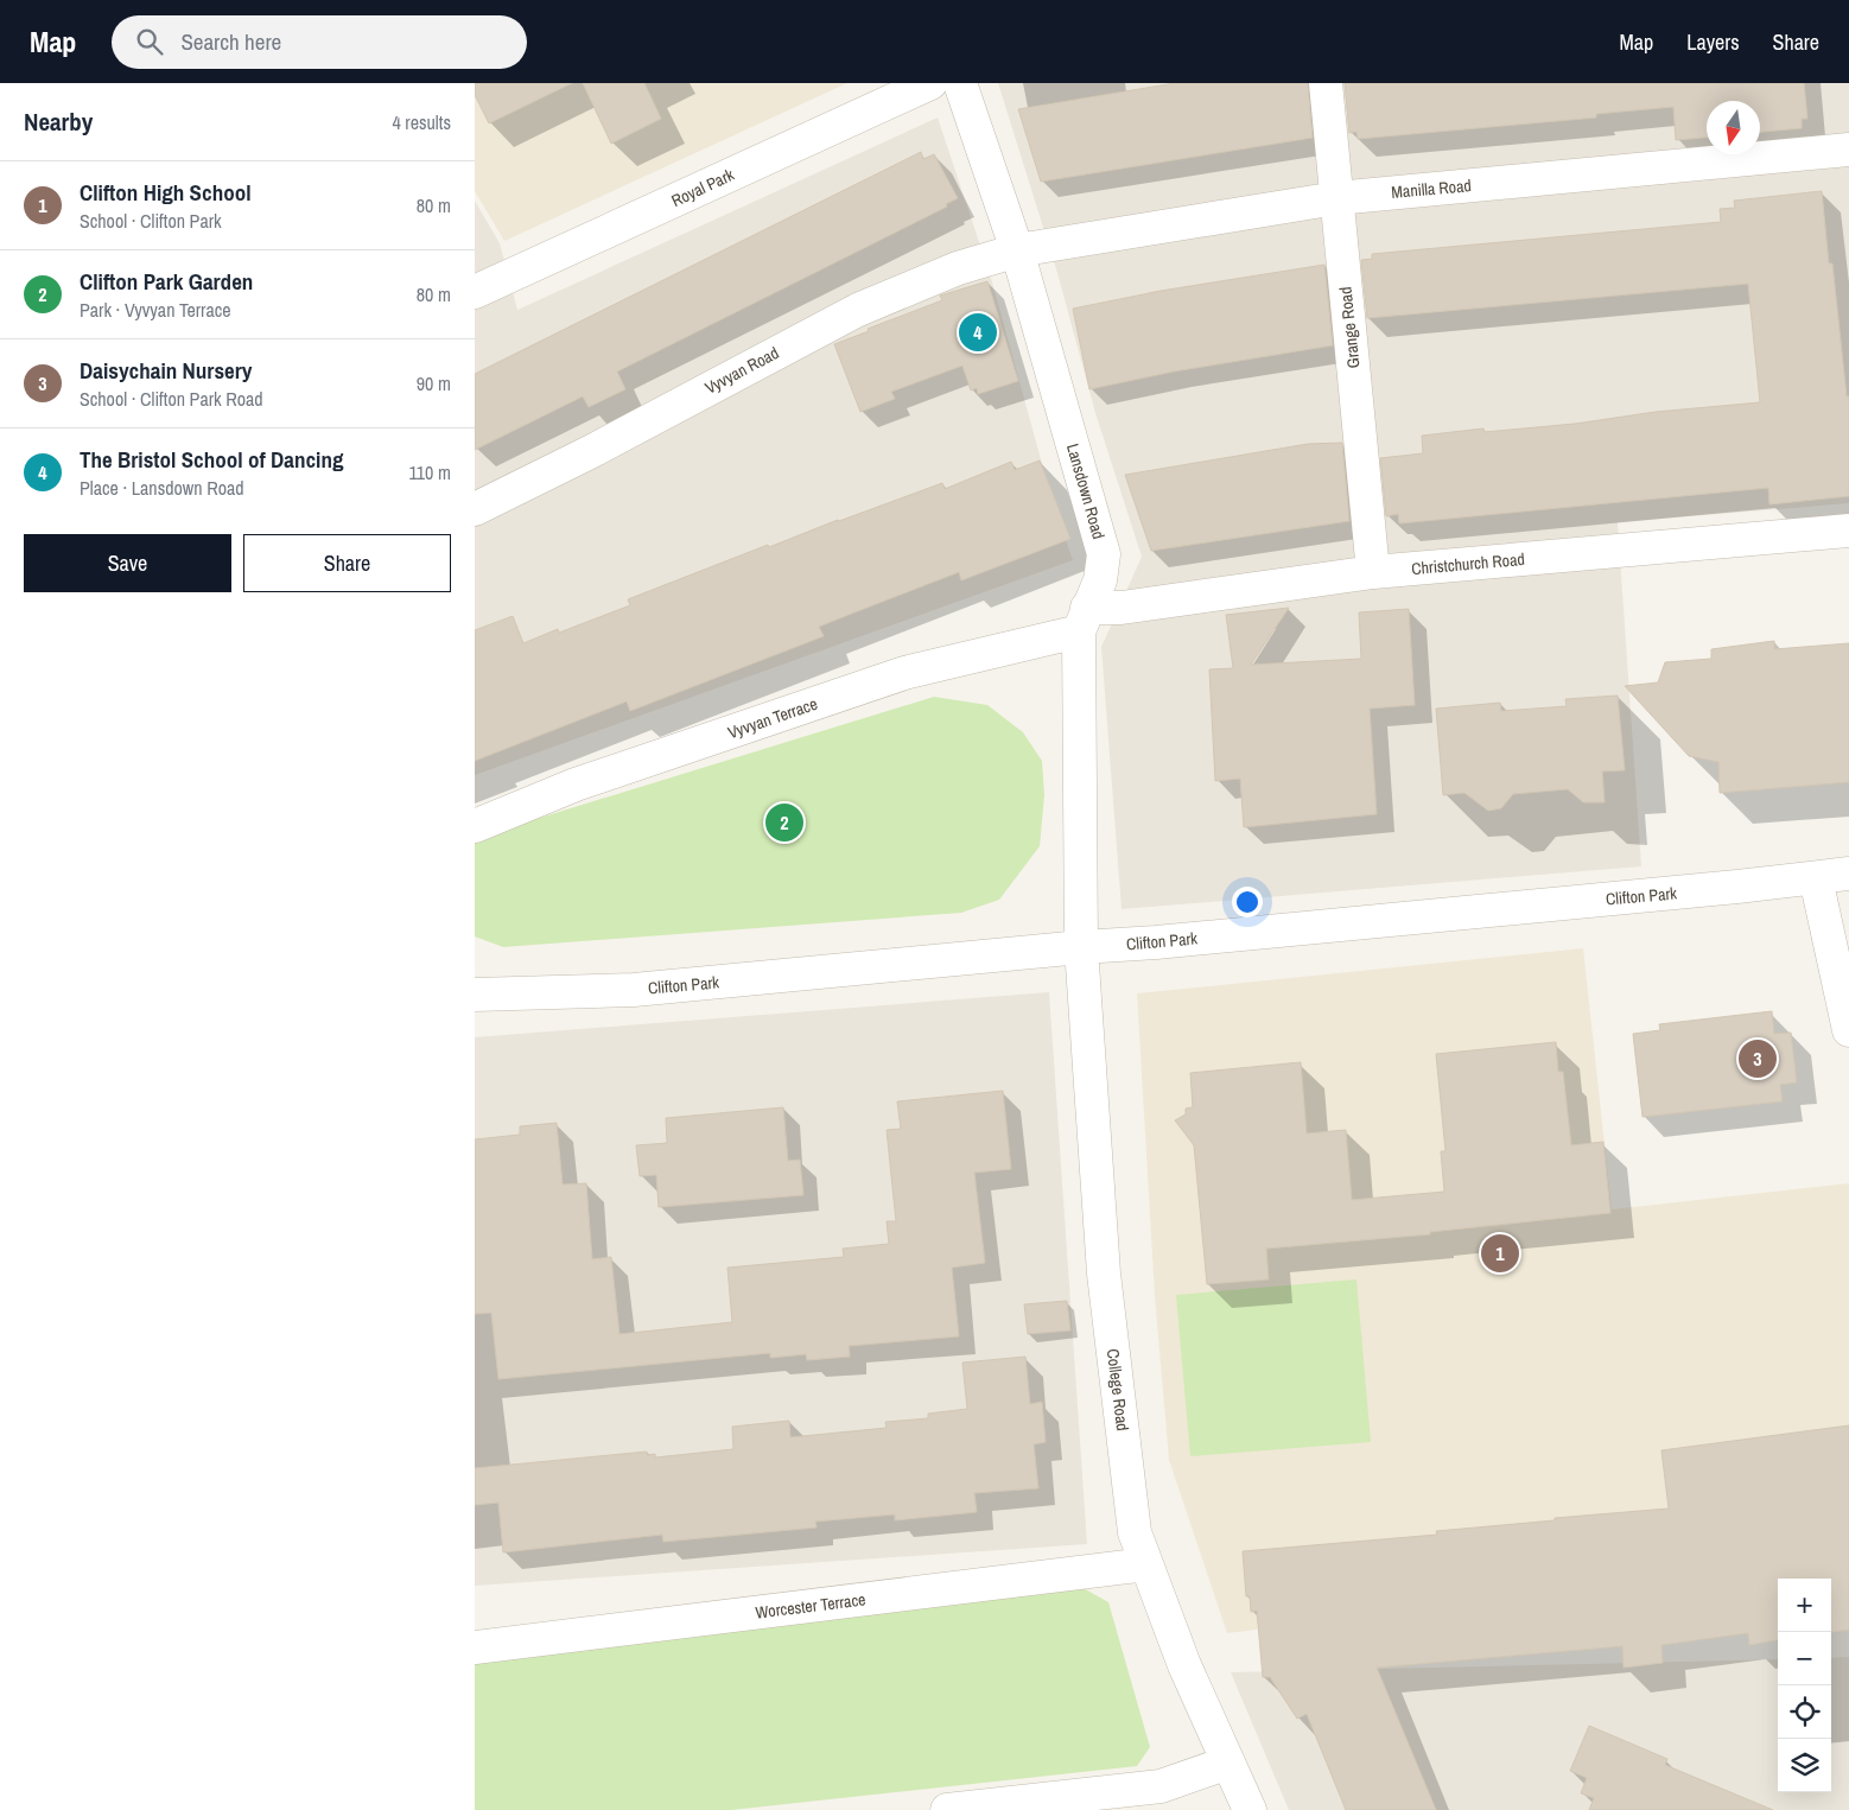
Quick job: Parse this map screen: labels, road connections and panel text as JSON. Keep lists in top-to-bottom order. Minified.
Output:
{"streets":{"street":["Royal Park","Manilla Road","Grange Road","Vyvyan Road","Lansdown Road","Christchurch Road","Vyvyan Terrace","Clifton Park","College Road","Worcester Terrace"]},"crossings":[["Manilla Road","Grange Road"],["Manilla Road","Vyvyan Road"],["Manilla Road","Lansdown Road"],["Grange Road","Christchurch Road"],["Vyvyan Road","Lansdown Road"],["Lansdown Road","Christchurch Road"],["Lansdown Road","Vyvyan Terrace"],["Lansdown Road","Clifton Park"],["Lansdown Road","College Road"],["Christchurch Road","Vyvyan Terrace"],["Clifton Park","College Road"],["College Road","Worcester Terrace"]],"north":"bottom","page":{"header":"Map","search":"Search here","nav":["Map","Layers","Share"],"heading":["Nearby","4 results"],"list":[{"mark":"1","name":"Clifton High School","note":"School · Clifton Park","value":"80 m"},{"mark":"2","name":"Clifton Park Garden","note":"Park · Vyvyan Terrace","value":"80 m"},{"mark":"3","name":"Daisychain Nursery","note":"School · Clifton Park Road","value":"90 m"},{"mark":"4","name":"The Bristol School of Dancing","note":"Place · Lansdown Road","value":"110 m"}],"pins":["4","2","3","1"],"buttons":["Save","Share"],"map_buttons":["+","−"]}}
